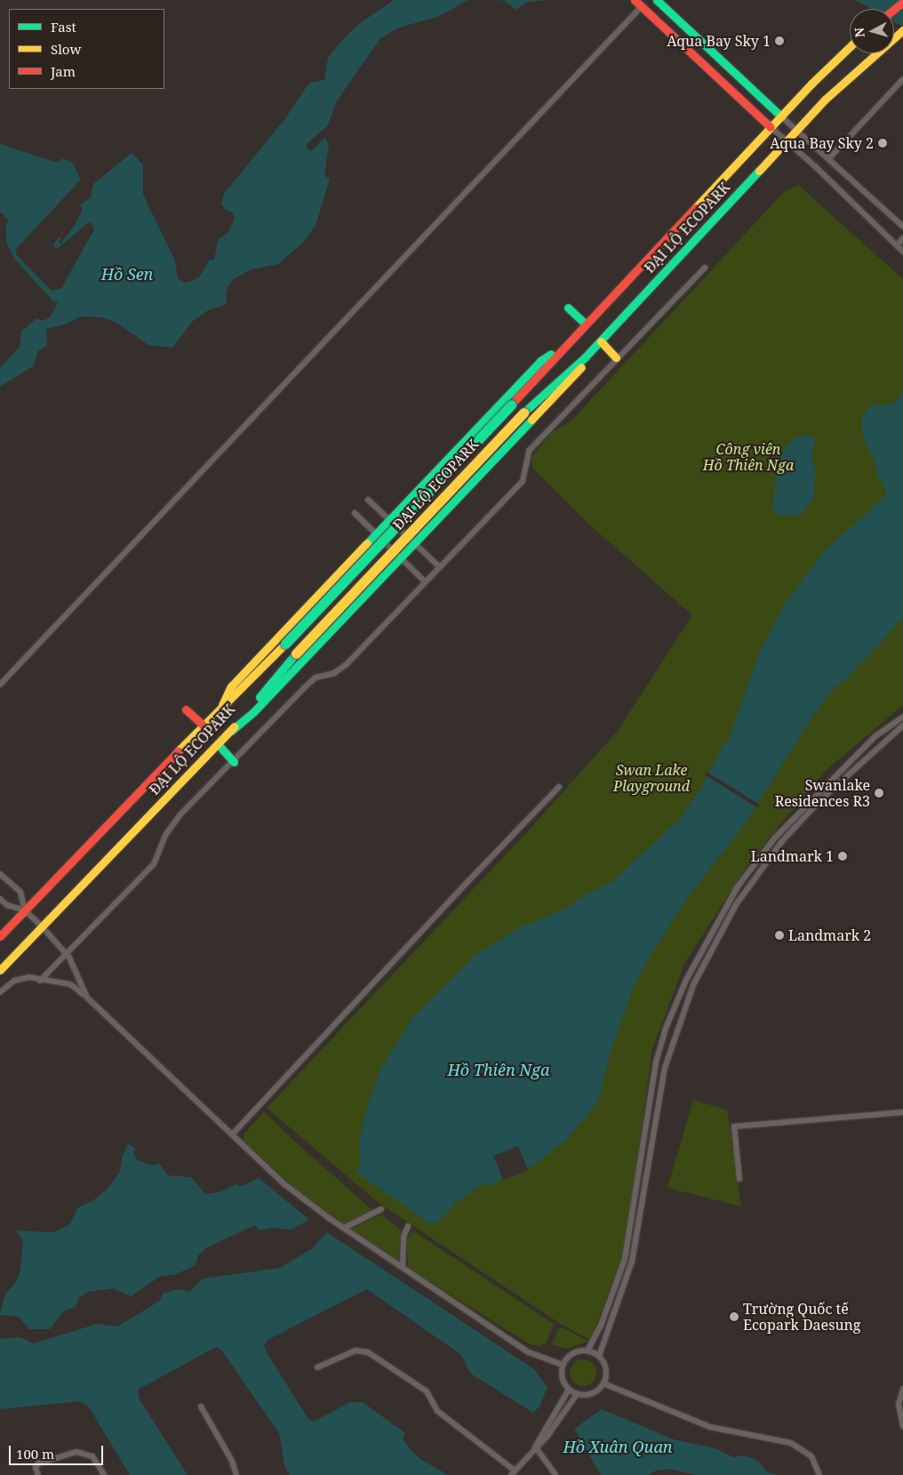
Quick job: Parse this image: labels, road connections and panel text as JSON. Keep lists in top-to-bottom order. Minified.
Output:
{"streets":{"main road":["ĐẠI LỘ ECOPARK"]},"water":["Hồ Sen","Hồ Thiên Nga","Hồ Xuân Quan"],"parks":["Công viên Hồ Thiên Nga","Swan Lake Playground"],"places":["Aqua Bay Sky 1","Aqua Bay Sky 2","Swanlake Residences R3","Landmark 1","Landmark 2","Trường Quốc tế Ecopark Daesung"],"legend":["Fast","Slow","Jam"],"scale_bar":"100 m","north":"left"}
